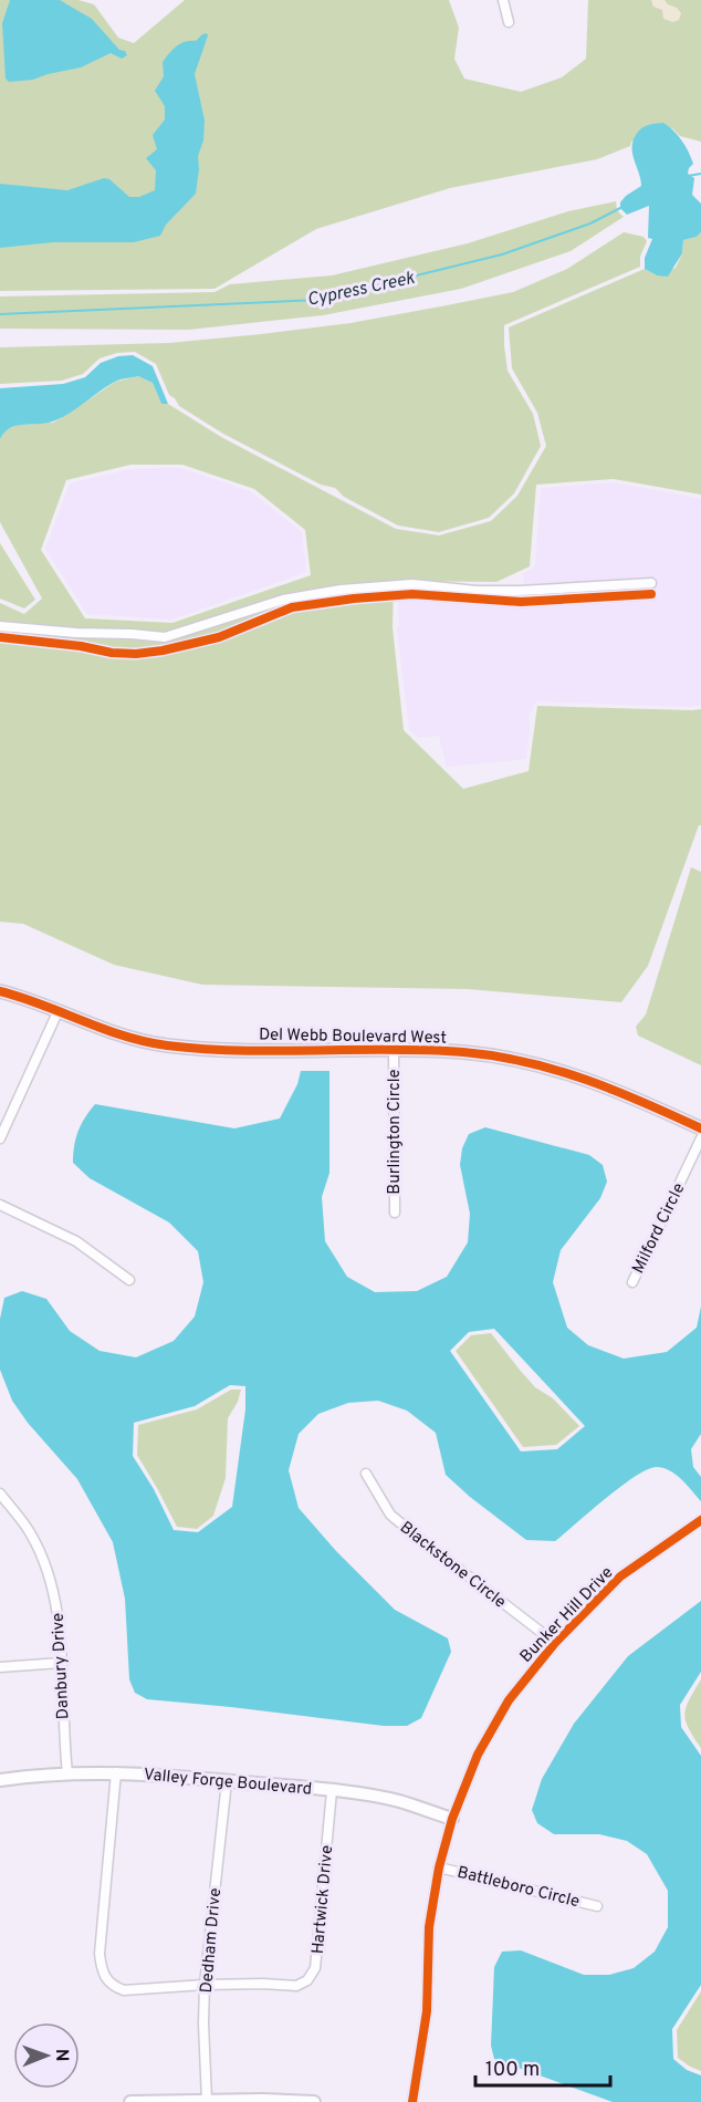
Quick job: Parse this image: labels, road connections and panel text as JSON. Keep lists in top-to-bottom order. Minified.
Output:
{"streets":{"street":["Del Webb Boulevard West","Burlington Circle","Milford Circle","Blackstone Circle","Bunker Hill Drive","Danbury Drive","Valley Forge Boulevard","Battleboro Circle","Hartwick Drive","Dedham Drive"]},"crossings":[["Del Webb Boulevard West","Burlington Circle"],["Blackstone Circle","Bunker Hill Drive"],["Bunker Hill Drive","Valley Forge Boulevard"],["Bunker Hill Drive","Battleboro Circle"],["Danbury Drive","Valley Forge Boulevard"],["Valley Forge Boulevard","Hartwick Drive"],["Valley Forge Boulevard","Dedham Drive"],["Hartwick Drive","Dedham Drive"]],"water":["Cypress Creek"],"scale_bar":"100 m","north":"right"}
